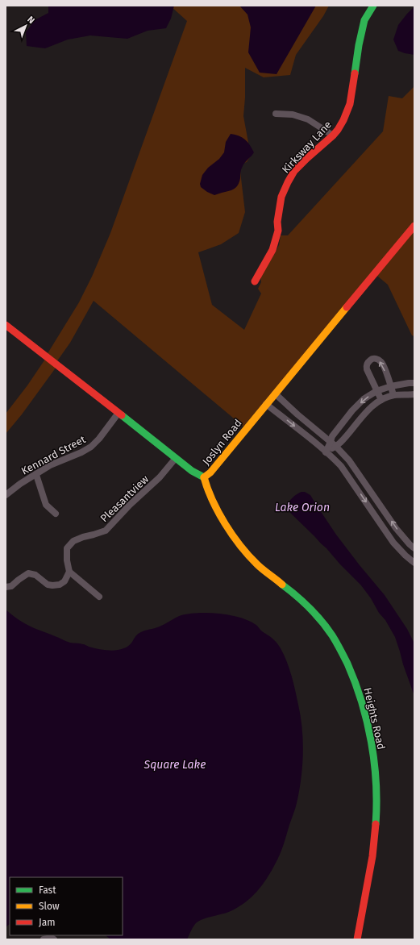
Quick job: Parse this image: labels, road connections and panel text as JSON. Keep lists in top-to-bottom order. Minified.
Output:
{"streets":{"street":["Kirksway Lane","Joslyn Road","Kennard Street","Pleasantview","Heights Road"]},"crossings":[["Joslyn Road","Kennard Street"],["Joslyn Road","Pleasantview"],["Joslyn Road","Heights Road"]],"water":["Lake Orion","Square Lake"],"legend":["Fast","Slow","Jam"],"north":"top right"}
